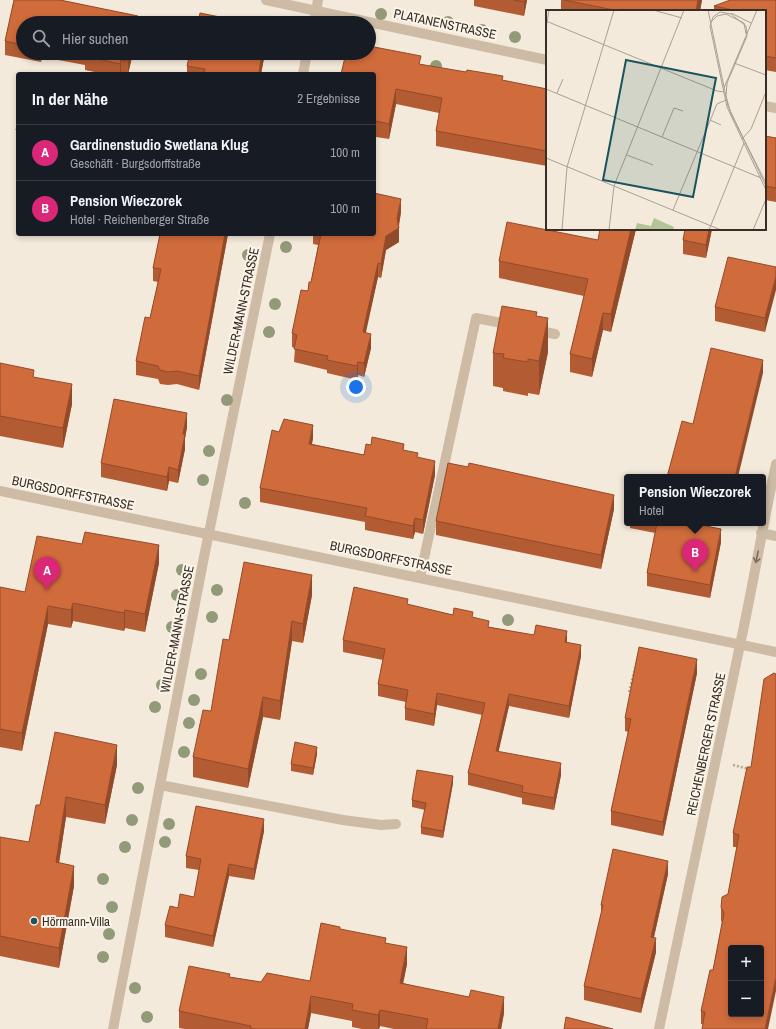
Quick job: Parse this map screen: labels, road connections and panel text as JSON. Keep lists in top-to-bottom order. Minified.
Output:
{"streets":{"street":["PLATANENSTRASSE","WILDER-MANN-STRASSE","BURGSDORFFSTRASSE","REICHENBERGER STRASSE"]},"crossings":[["WILDER-MANN-STRASSE","BURGSDORFFSTRASSE"],["BURGSDORFFSTRASSE","REICHENBERGER STRASSE"]],"places":["Hörmann-Villa"],"page":{"search":"Hier suchen","heading":["In der Nähe","2 Ergebnisse"],"list":[{"mark":"A","name":"Gardinenstudio Swetlana Klug","note":"Geschäft · Burgsdorffstraße","value":"100 m"},{"mark":"B","name":"Pension Wieczorek","note":"Hotel · Reichenberger Straße","value":"100 m"}],"popup":["Pension Wieczorek","Hotel"],"pins":["B","A"],"map_buttons":["+","−"]}}
